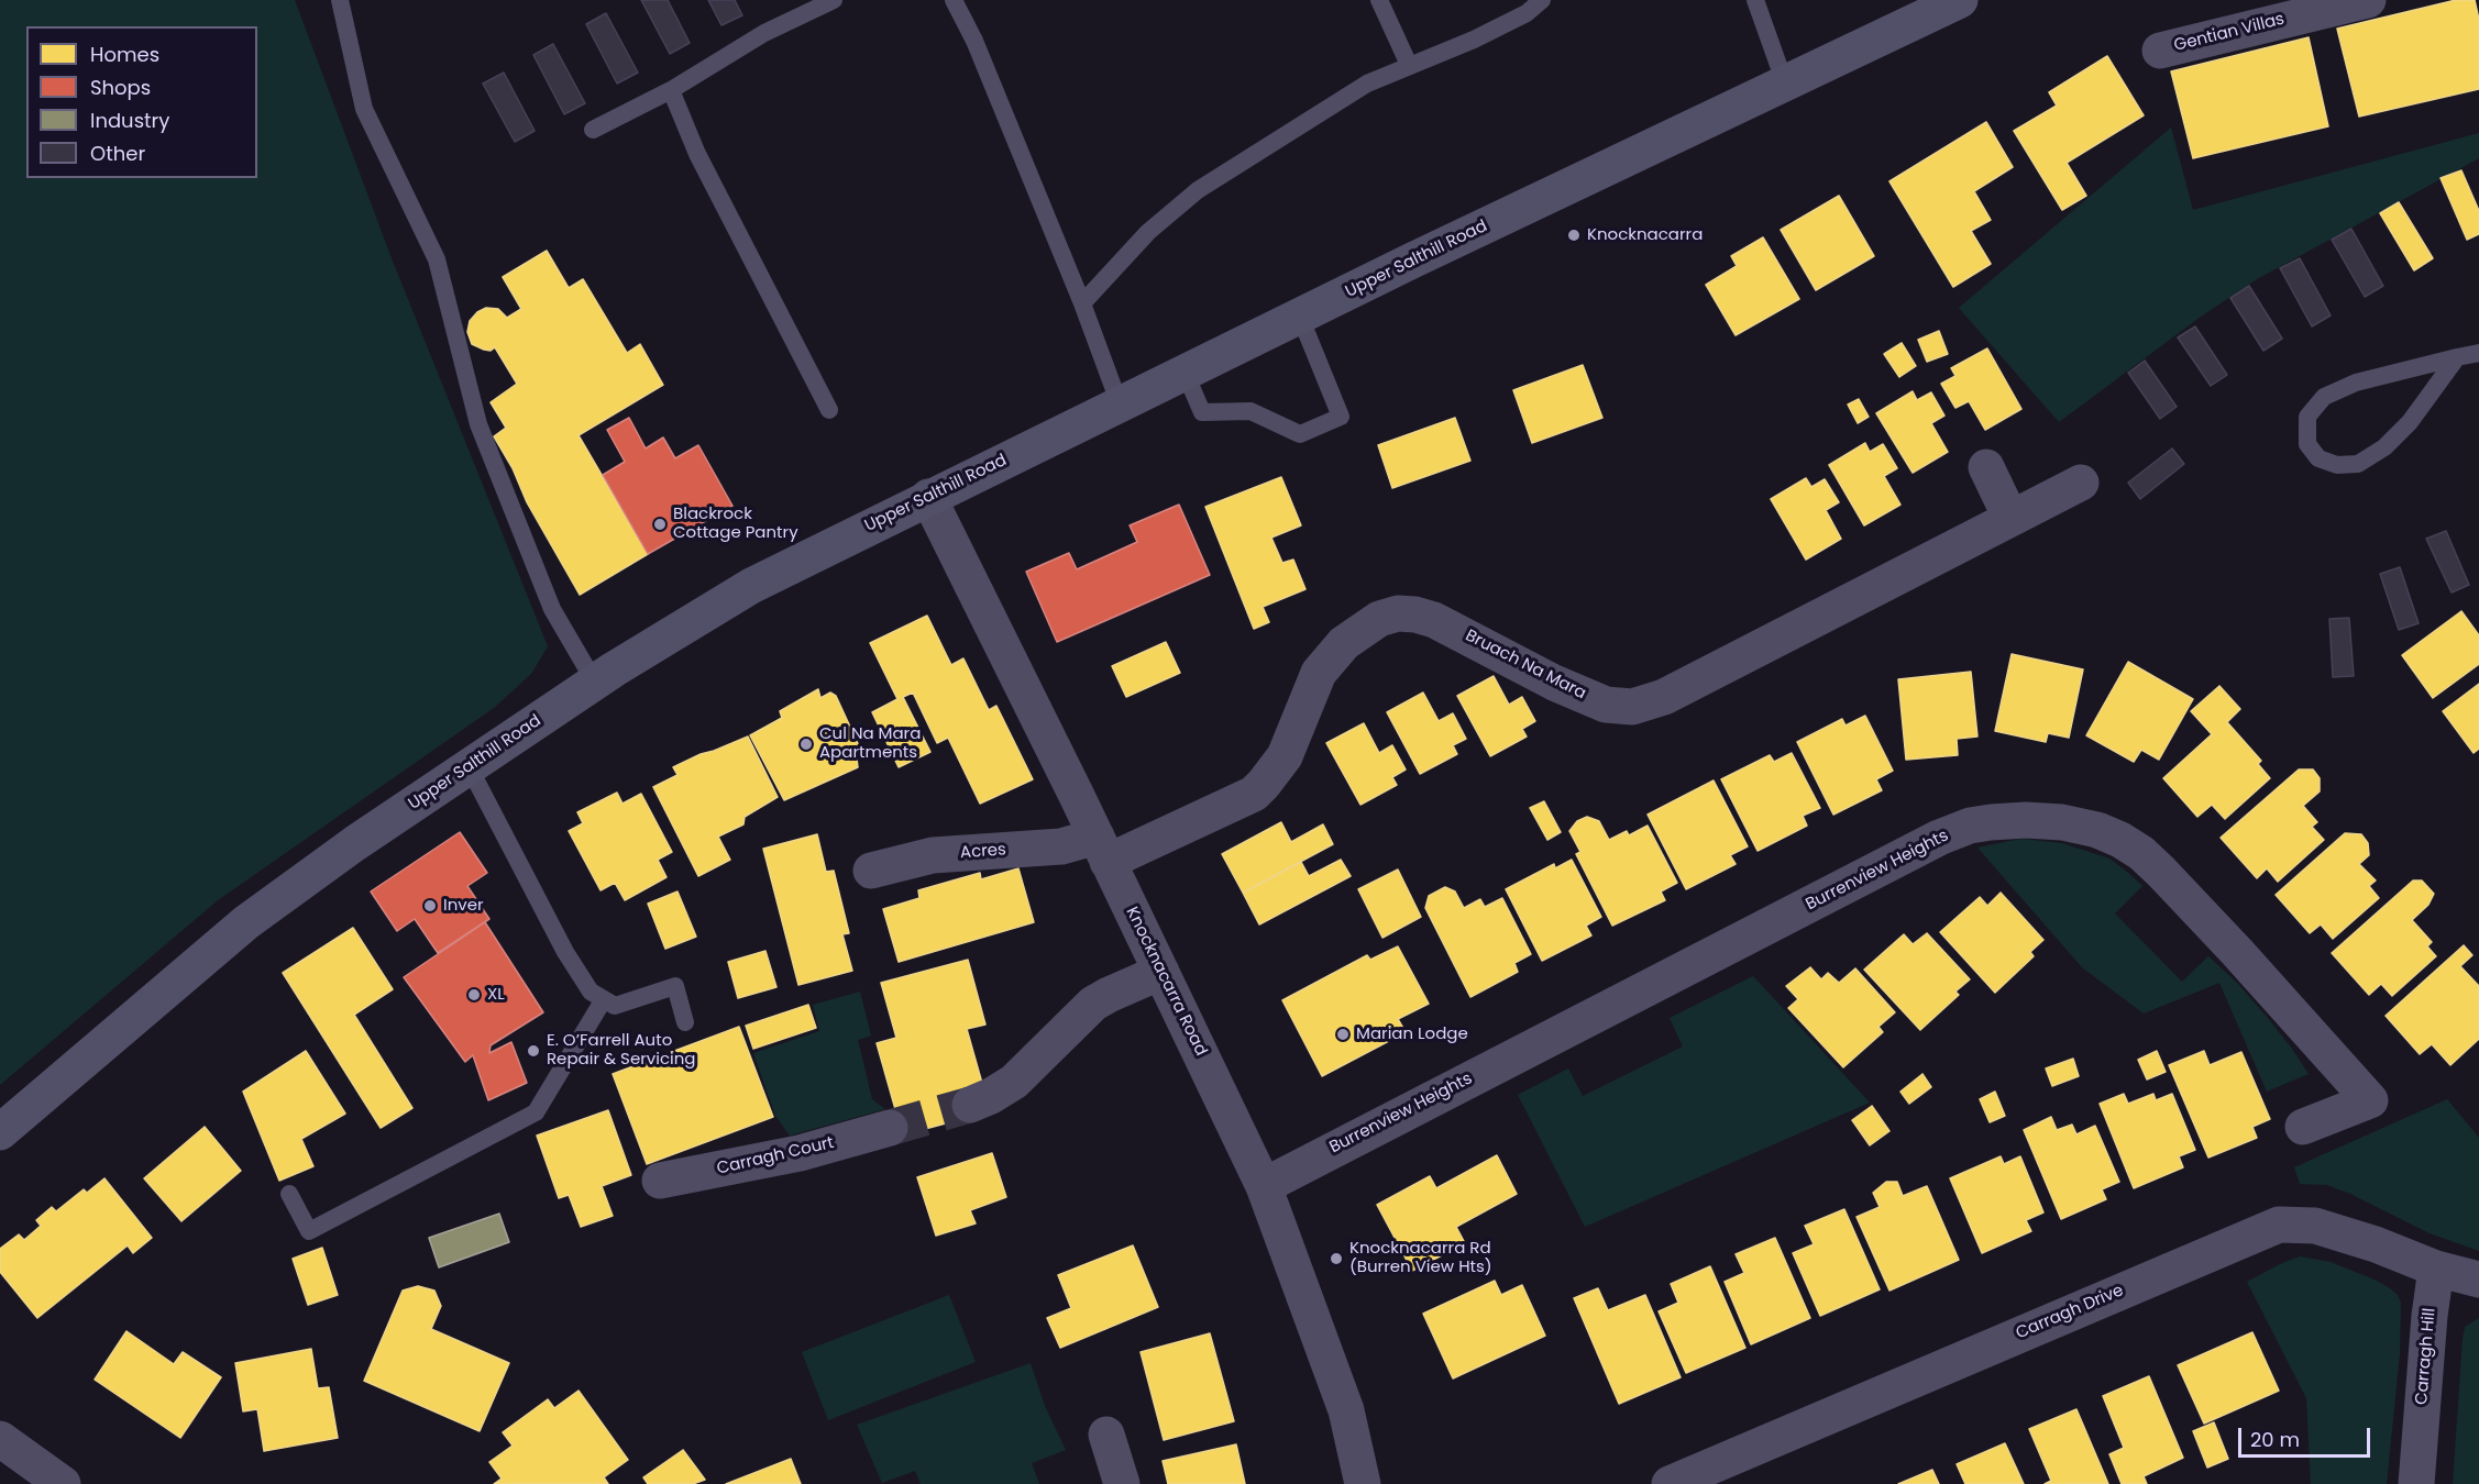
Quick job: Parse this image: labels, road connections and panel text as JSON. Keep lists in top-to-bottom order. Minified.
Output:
{"streets":{"main road":["Upper Salthill Road"],"street":["Gentian Villas","Bruach Na Mara","Acres","Burrenview Heights","Knocknacarra Road","Carragh Court","Carragh Drive","Carragh Hill"]},"crossings":[["Upper Salthill Road","Knocknacarra Road"],["Bruach Na Mara","Acres"],["Bruach Na Mara","Knocknacarra Road"],["Acres","Knocknacarra Road"],["Burrenview Heights","Knocknacarra Road"],["Carragh Drive","Carragh Hill"]],"places":["Knocknacarra","Blackrock Cottage Pantry","Cul Na Mara Apartments","Inver","XL","Marian Lodge","E. O’Farrell Auto Repair & Servicing","Knocknacarra Rd (Burren View Hts)"],"legend":["Homes","Shops","Industry","Other"],"scale_bar":"20 m"}
